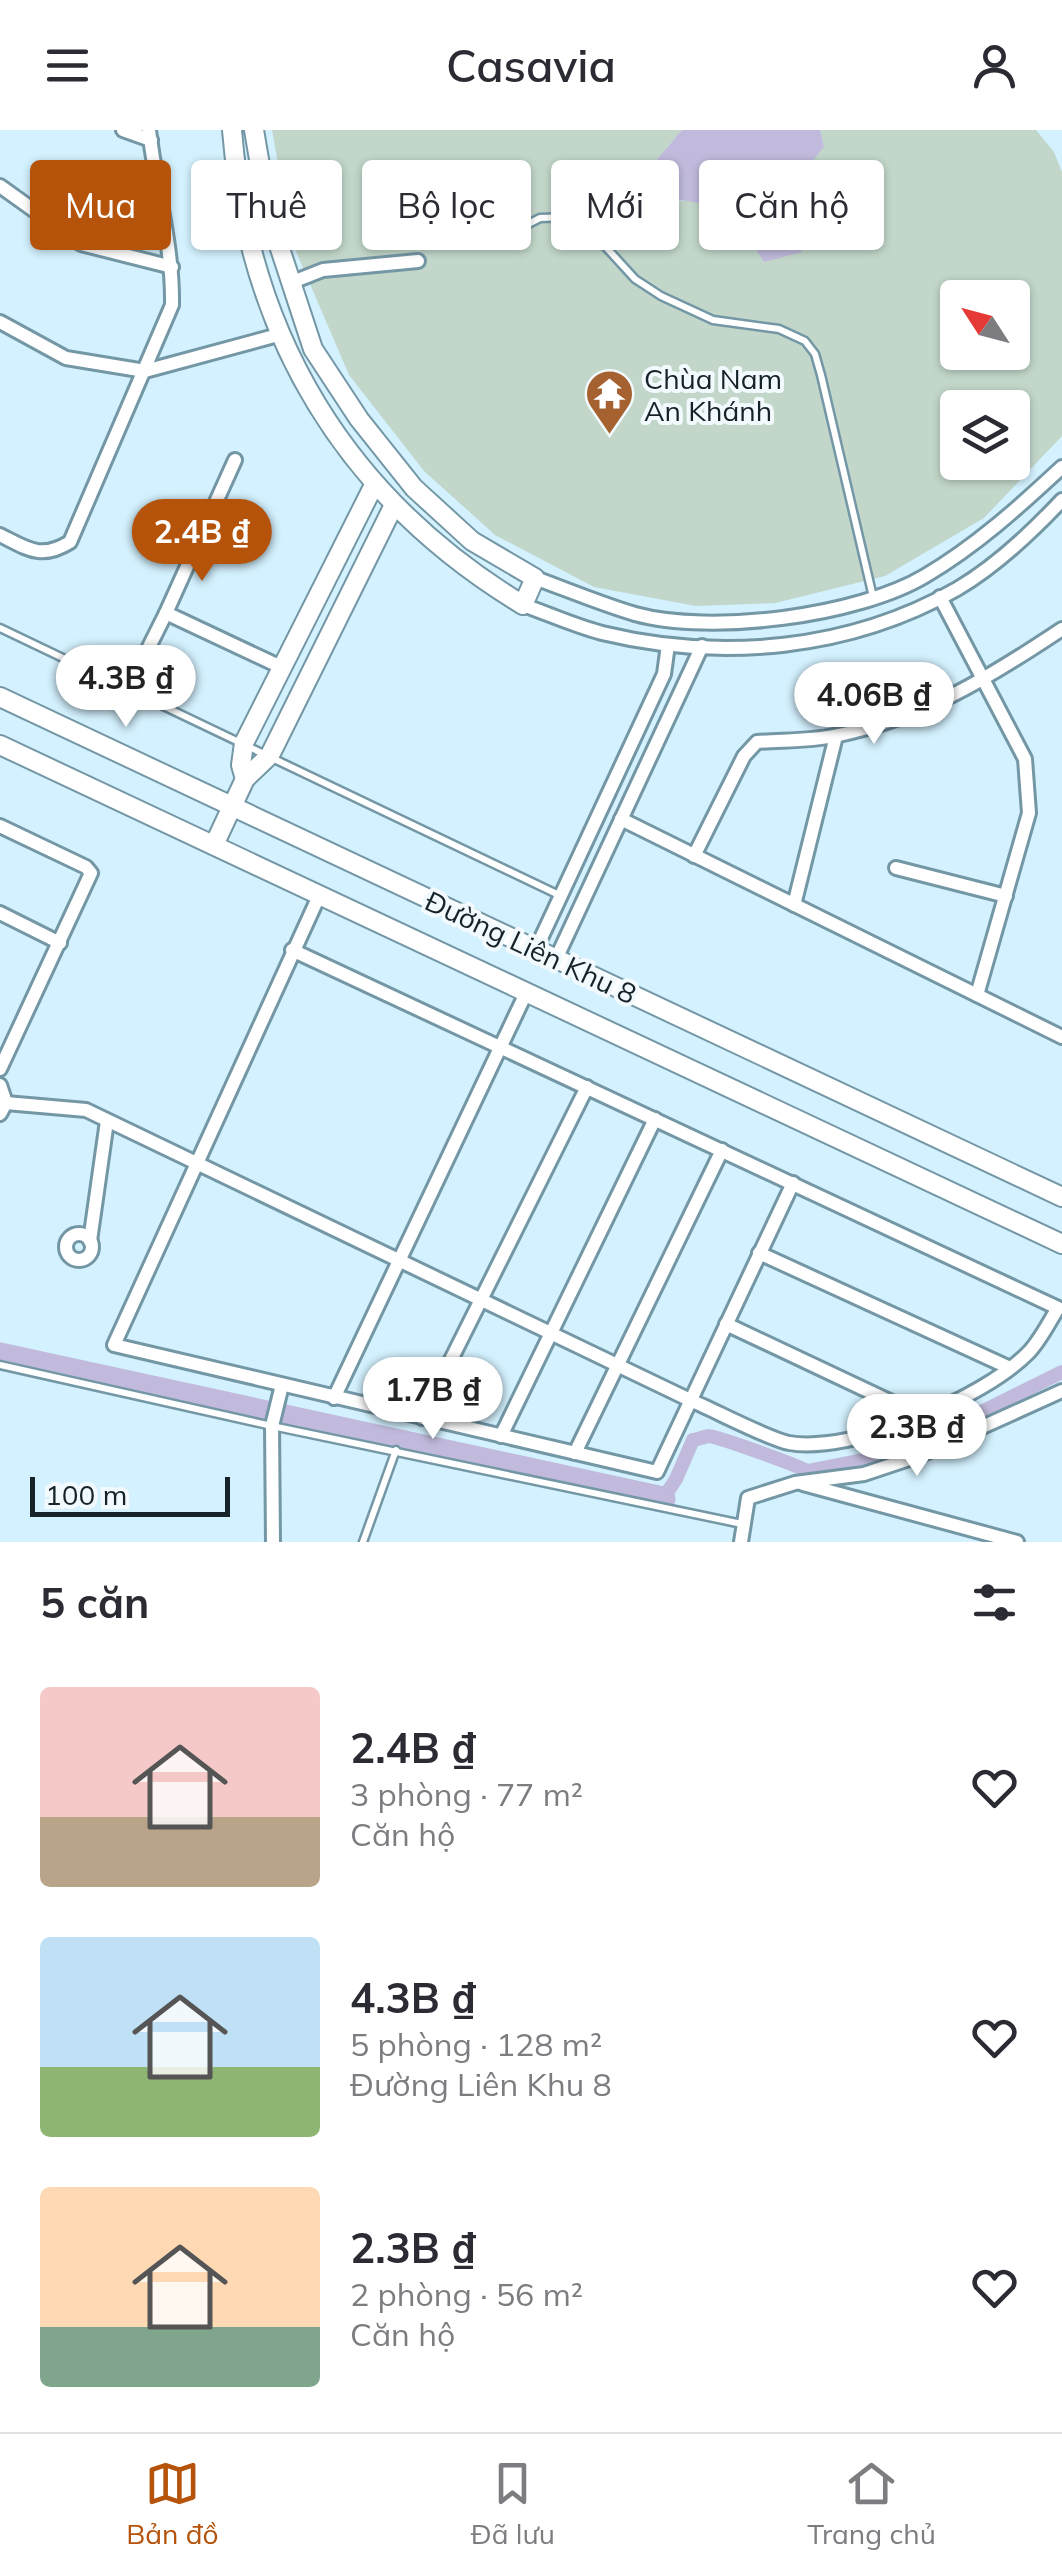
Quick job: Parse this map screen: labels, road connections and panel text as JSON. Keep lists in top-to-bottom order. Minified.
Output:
{"streets":{"street":["Đường Liên Khu 8"]},"places":{"temple":["Chùa Nam An Khánh"]},"scale_bar":"100 m","north":"top left","page":{"header":"Casavia","chip":["Mua","Thuê","Bộ lọc","Mới","Căn hộ"],"price":["2.4B ₫","4.3B ₫","4.06B ₫","1.7B ₫","2.3B ₫"],"scale":"100 m","heading":"5 căn","list":[{"name":"2.4B ₫","note":"3 phòng · 77 m² · Căn hộ"},{"name":"4.3B ₫","note":"5 phòng · 128 m² · Đường Liên Khu 8"},{"name":"2.3B ₫","note":"2 phòng · 56 m² · Căn hộ"}],"tabs":["Bản đồ","Đã lưu","Trang chủ"]}}
